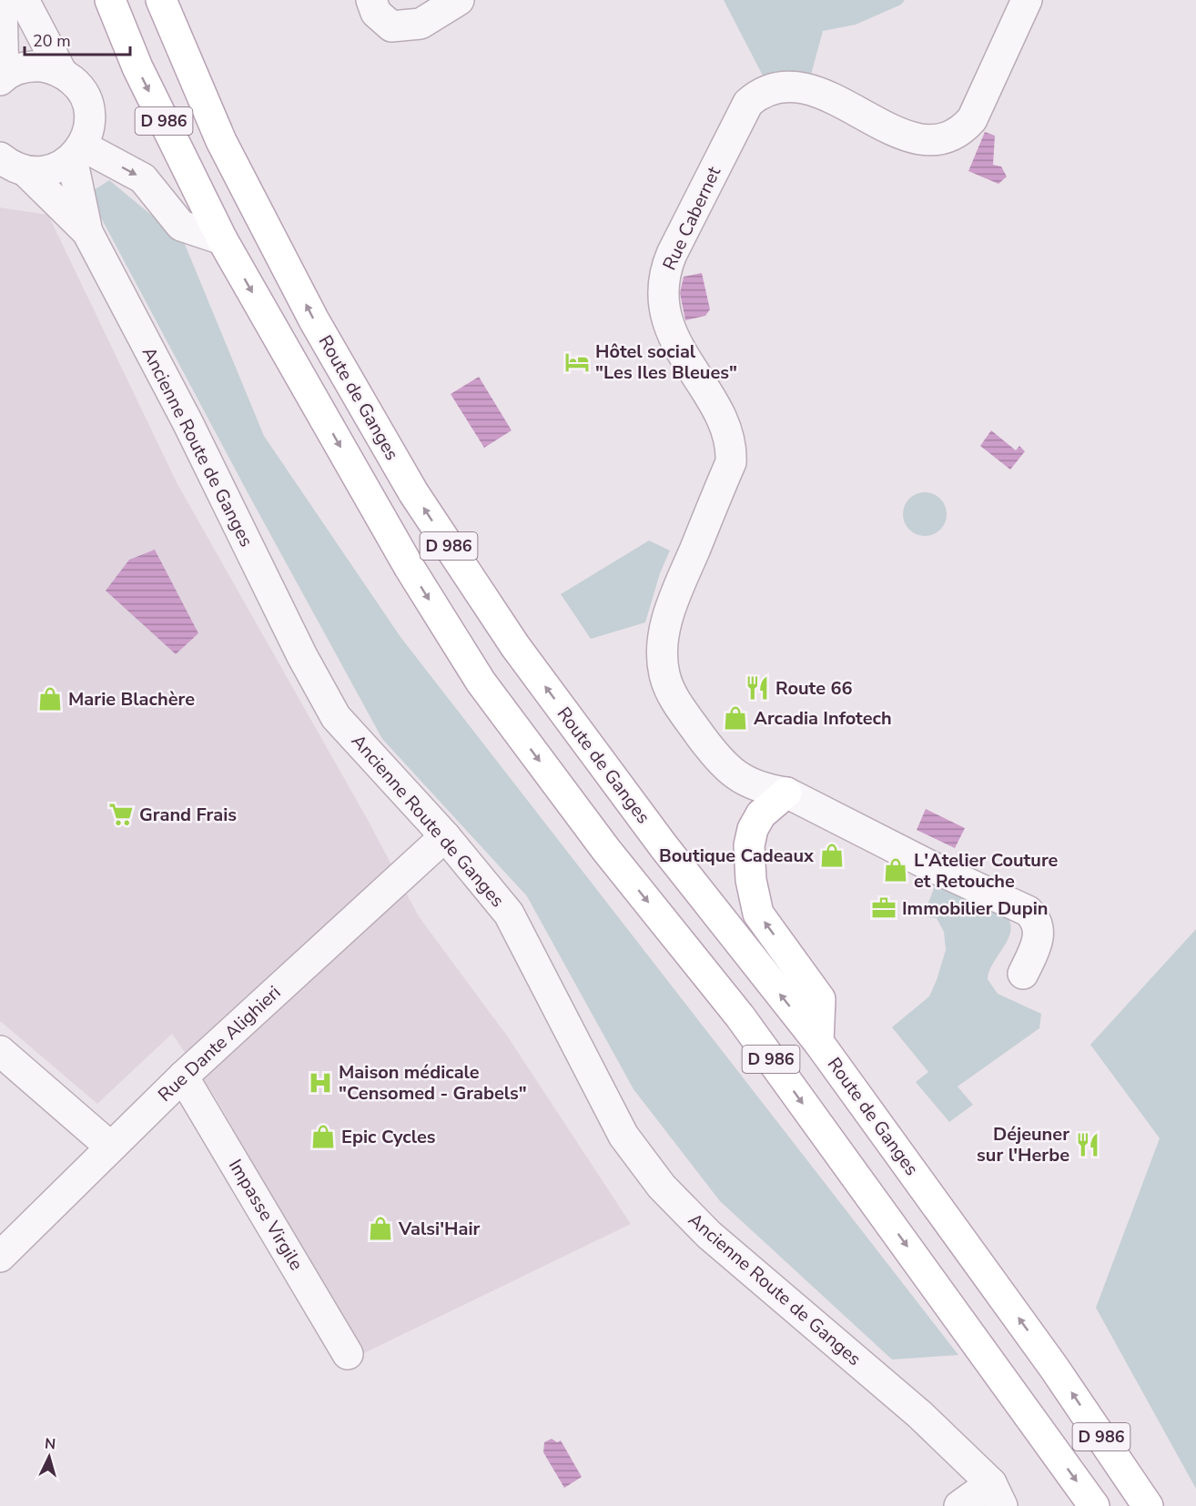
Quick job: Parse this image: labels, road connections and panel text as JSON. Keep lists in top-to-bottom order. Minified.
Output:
{"streets":{"main road":["D 986","Route de Ganges"],"street":["Rue Cabernet","Ancienne Route de Ganges","Rue Dante Alighieri","Impasse Virgile"]},"crossings":[["Ancienne Route de Ganges","Rue Dante Alighieri"],["Rue Dante Alighieri","Impasse Virgile"]],"places":{"hotel":["Hôtel social \"Les Iles Bleues\""],"restaurant":["Route 66","Déjeuner sur l'Herbe"],"shop":["Marie Blachère","Arcadia Infotech","Boutique Cadeaux","L'Atelier Couture et Retouche","Epic Cycles","Valsi'Hair"],"supermarket":["Grand Frais"],"office":["Immobilier Dupin"],"hospital":["Maison médicale \"Censomed - Grabels\""]},"scale_bar":"20 m","north":"top"}
